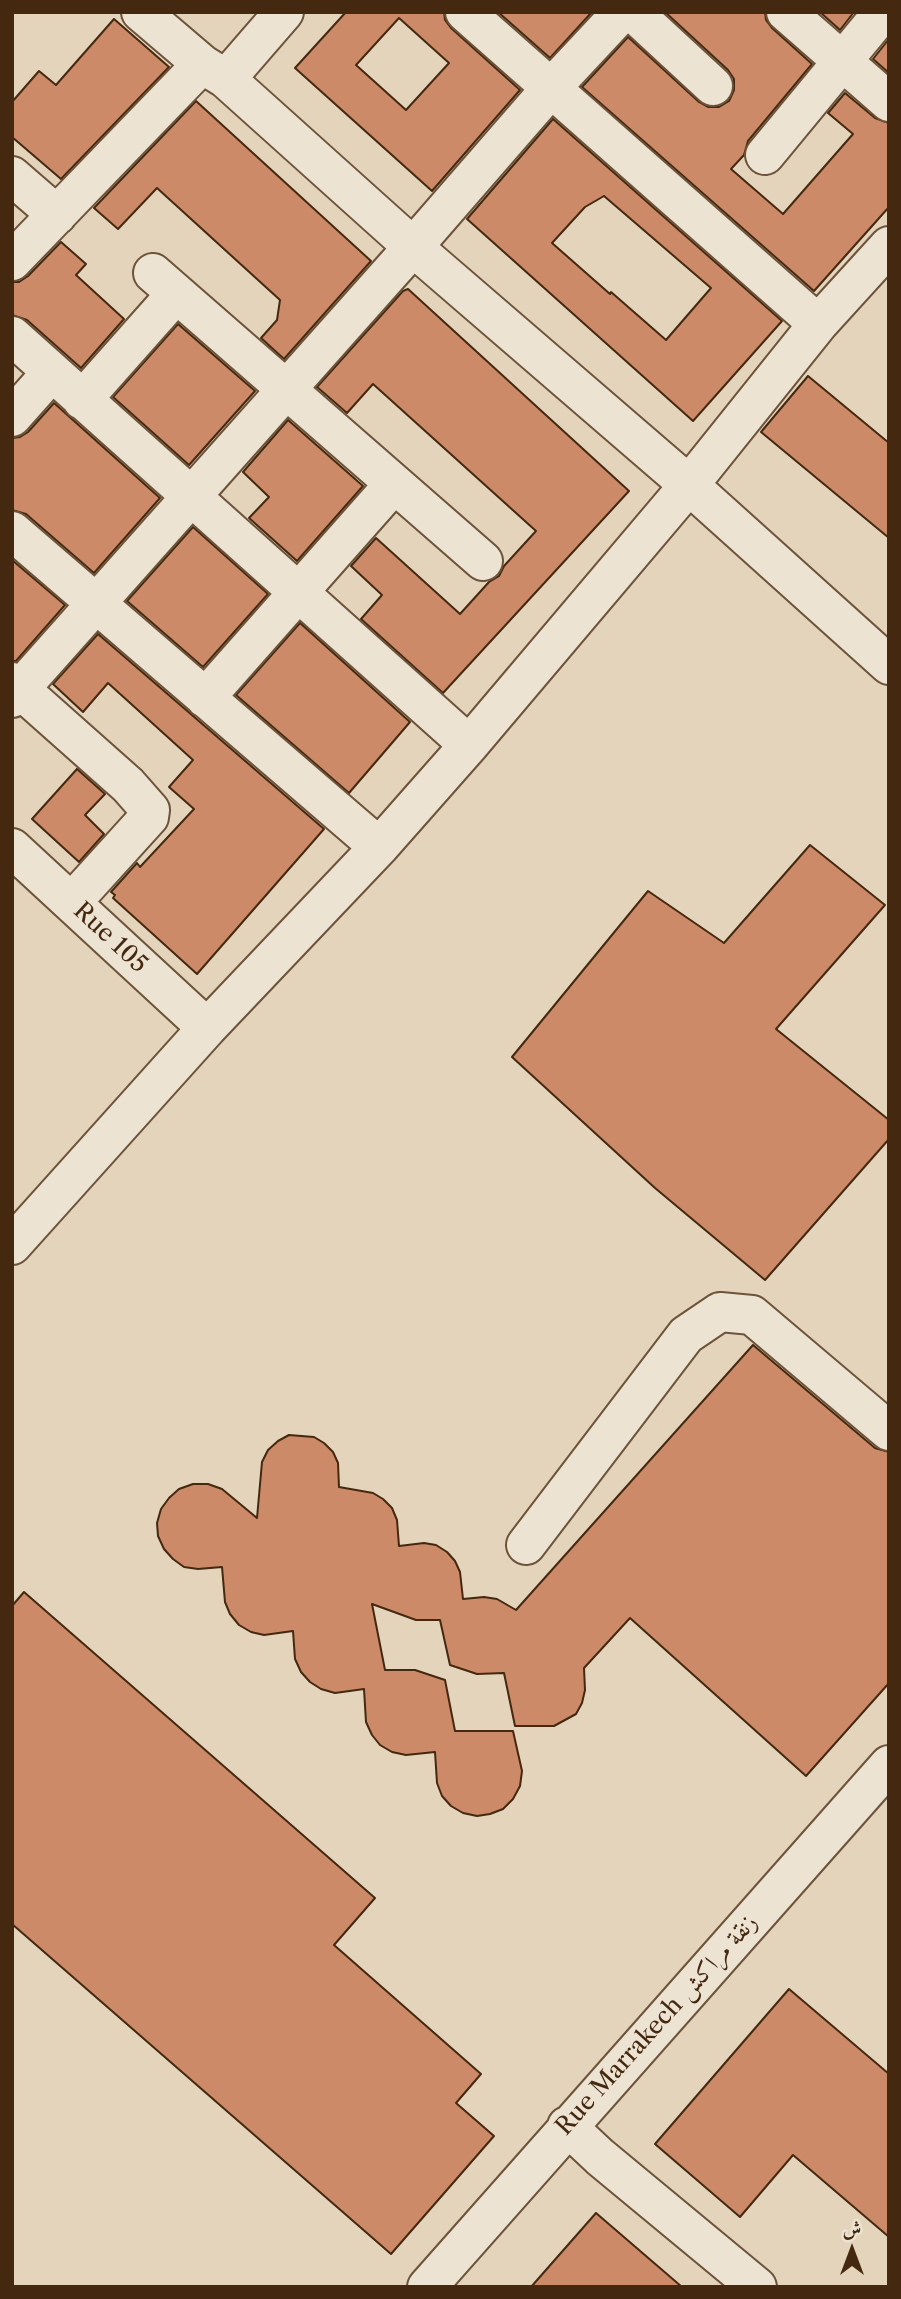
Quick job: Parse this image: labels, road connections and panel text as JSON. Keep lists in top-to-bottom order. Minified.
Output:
{"streets":{"street":["Rue 105","Rue Marrakech زنقة مراكش"]},"north":"top"}
